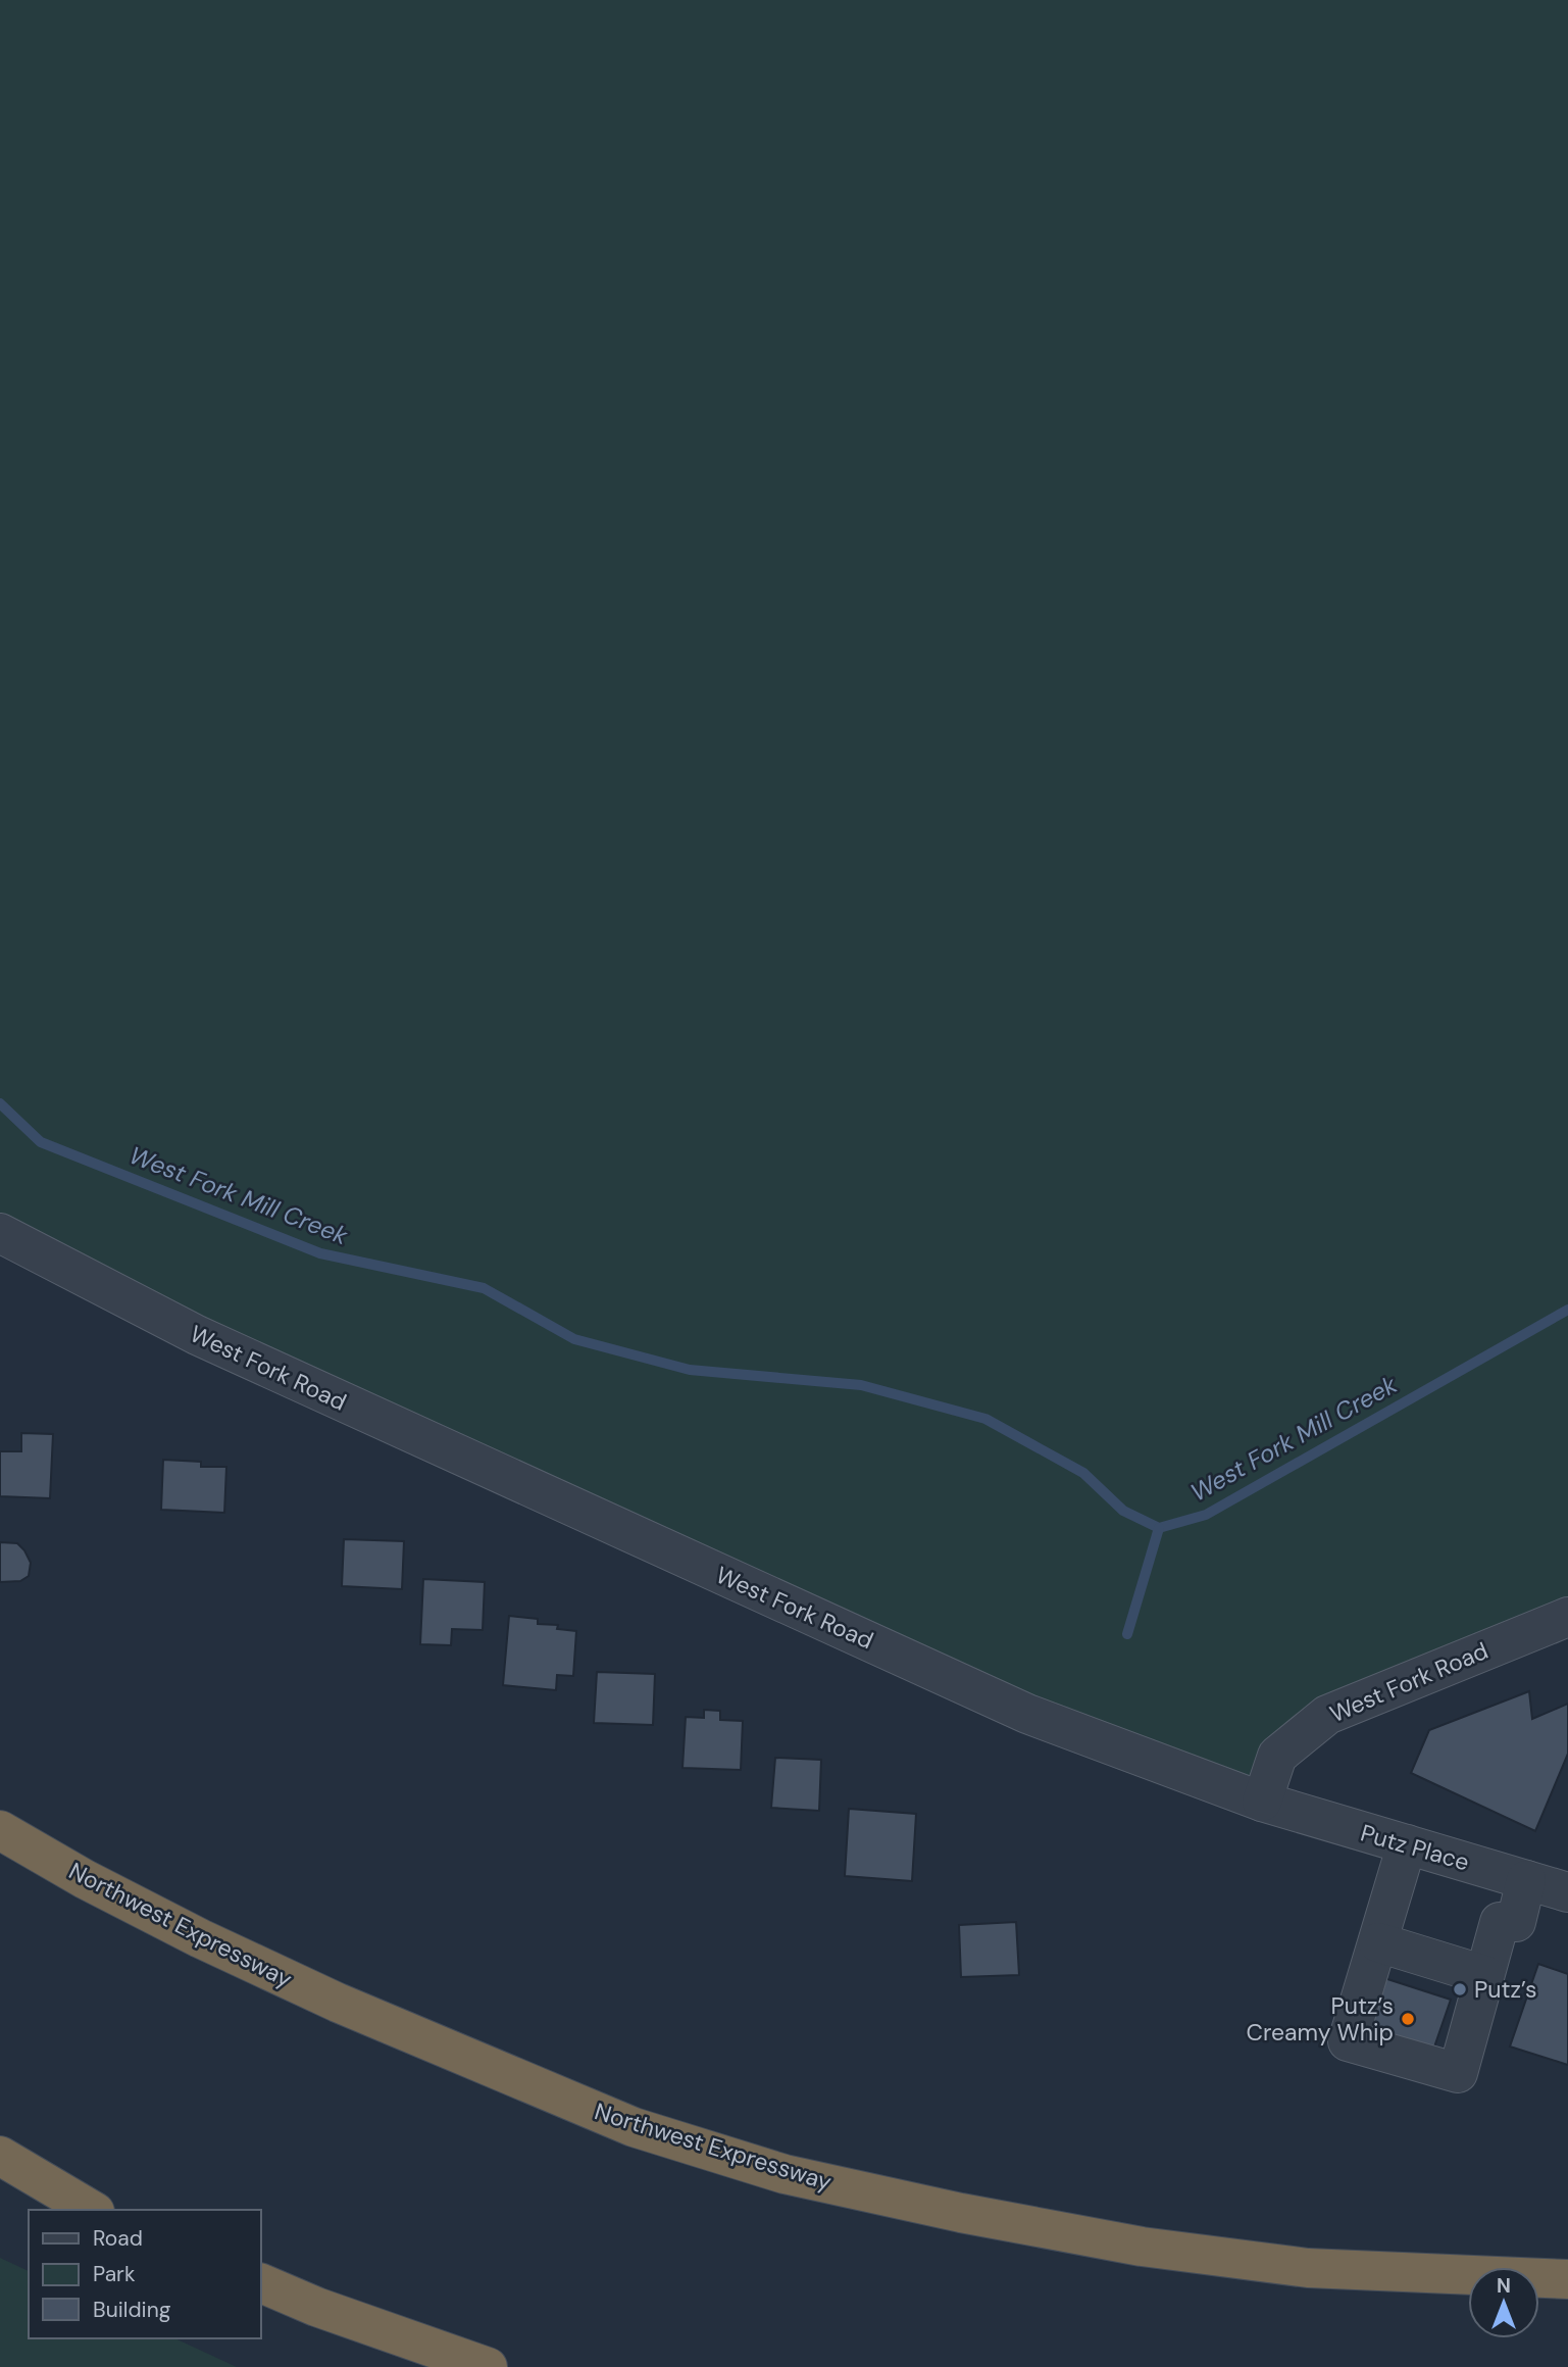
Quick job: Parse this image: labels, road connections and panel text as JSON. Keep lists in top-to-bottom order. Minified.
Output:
{"streets":{"highway":["Northwest Expressway"],"street":["West Fork Road","Putz Place"]},"crossings":[["West Fork Road","Putz Place"]],"water":["West Fork Mill Creek"],"places":["Putz’s","Putz’s Creamy Whip"],"legend":["Road","Park","Building"],"north":"top"}
